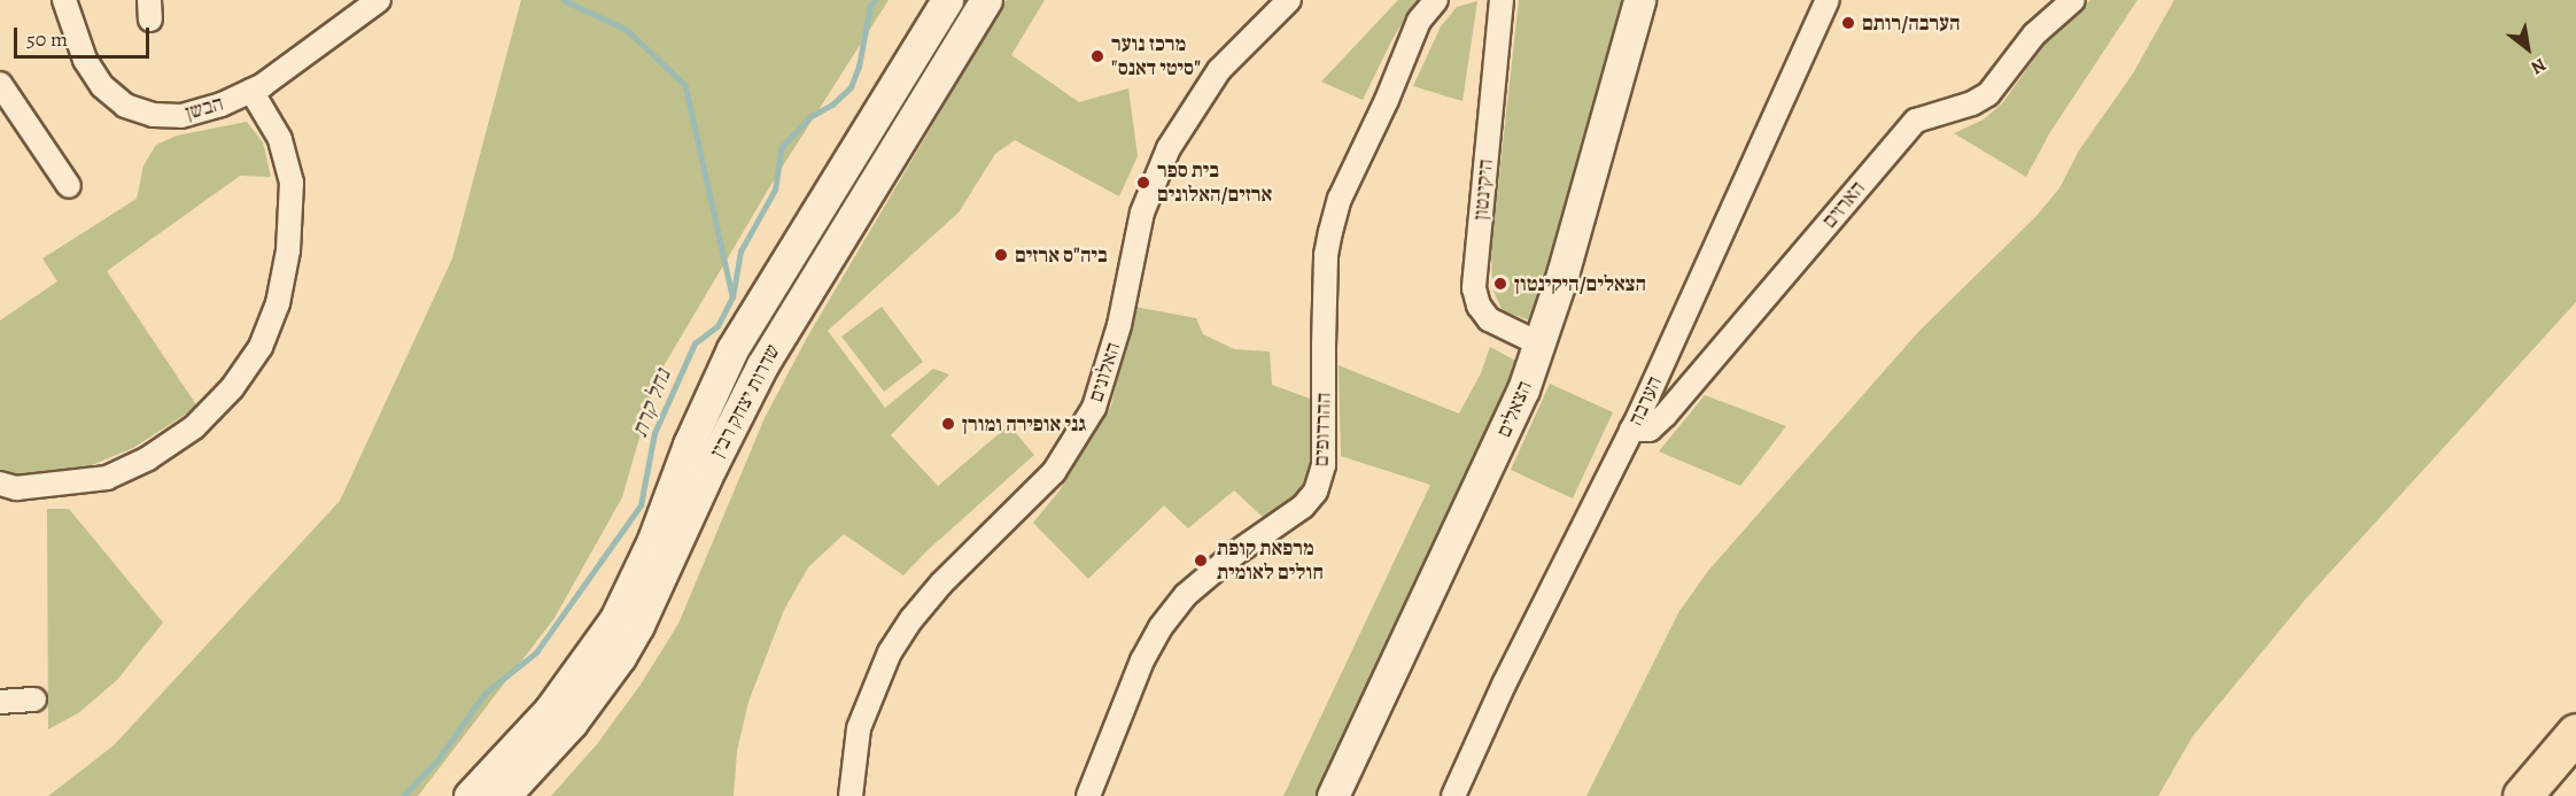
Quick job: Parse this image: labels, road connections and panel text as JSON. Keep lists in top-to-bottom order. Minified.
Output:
{"streets":{"main road":["שדרות יצחק רבין","הצאלים"],"street":["הבשן","היקינטון","הארזים","האלונים","הערבה","ההרדופים"]},"crossings":[["היקינטון","הצאלים"],["הארזים","הערבה"]],"water":["נחל קרת"],"places":["הערבה/רותם","מרכז נוער \"סיטי דאנס\"","בית ספר ארזים/האלונים","ביה\"ס ארזים","הצאלים/היקינטון","גני אופירה ומורן","מרפאת קופת חולים לאומית"],"scale_bar":"50 m","north":"bottom right"}
